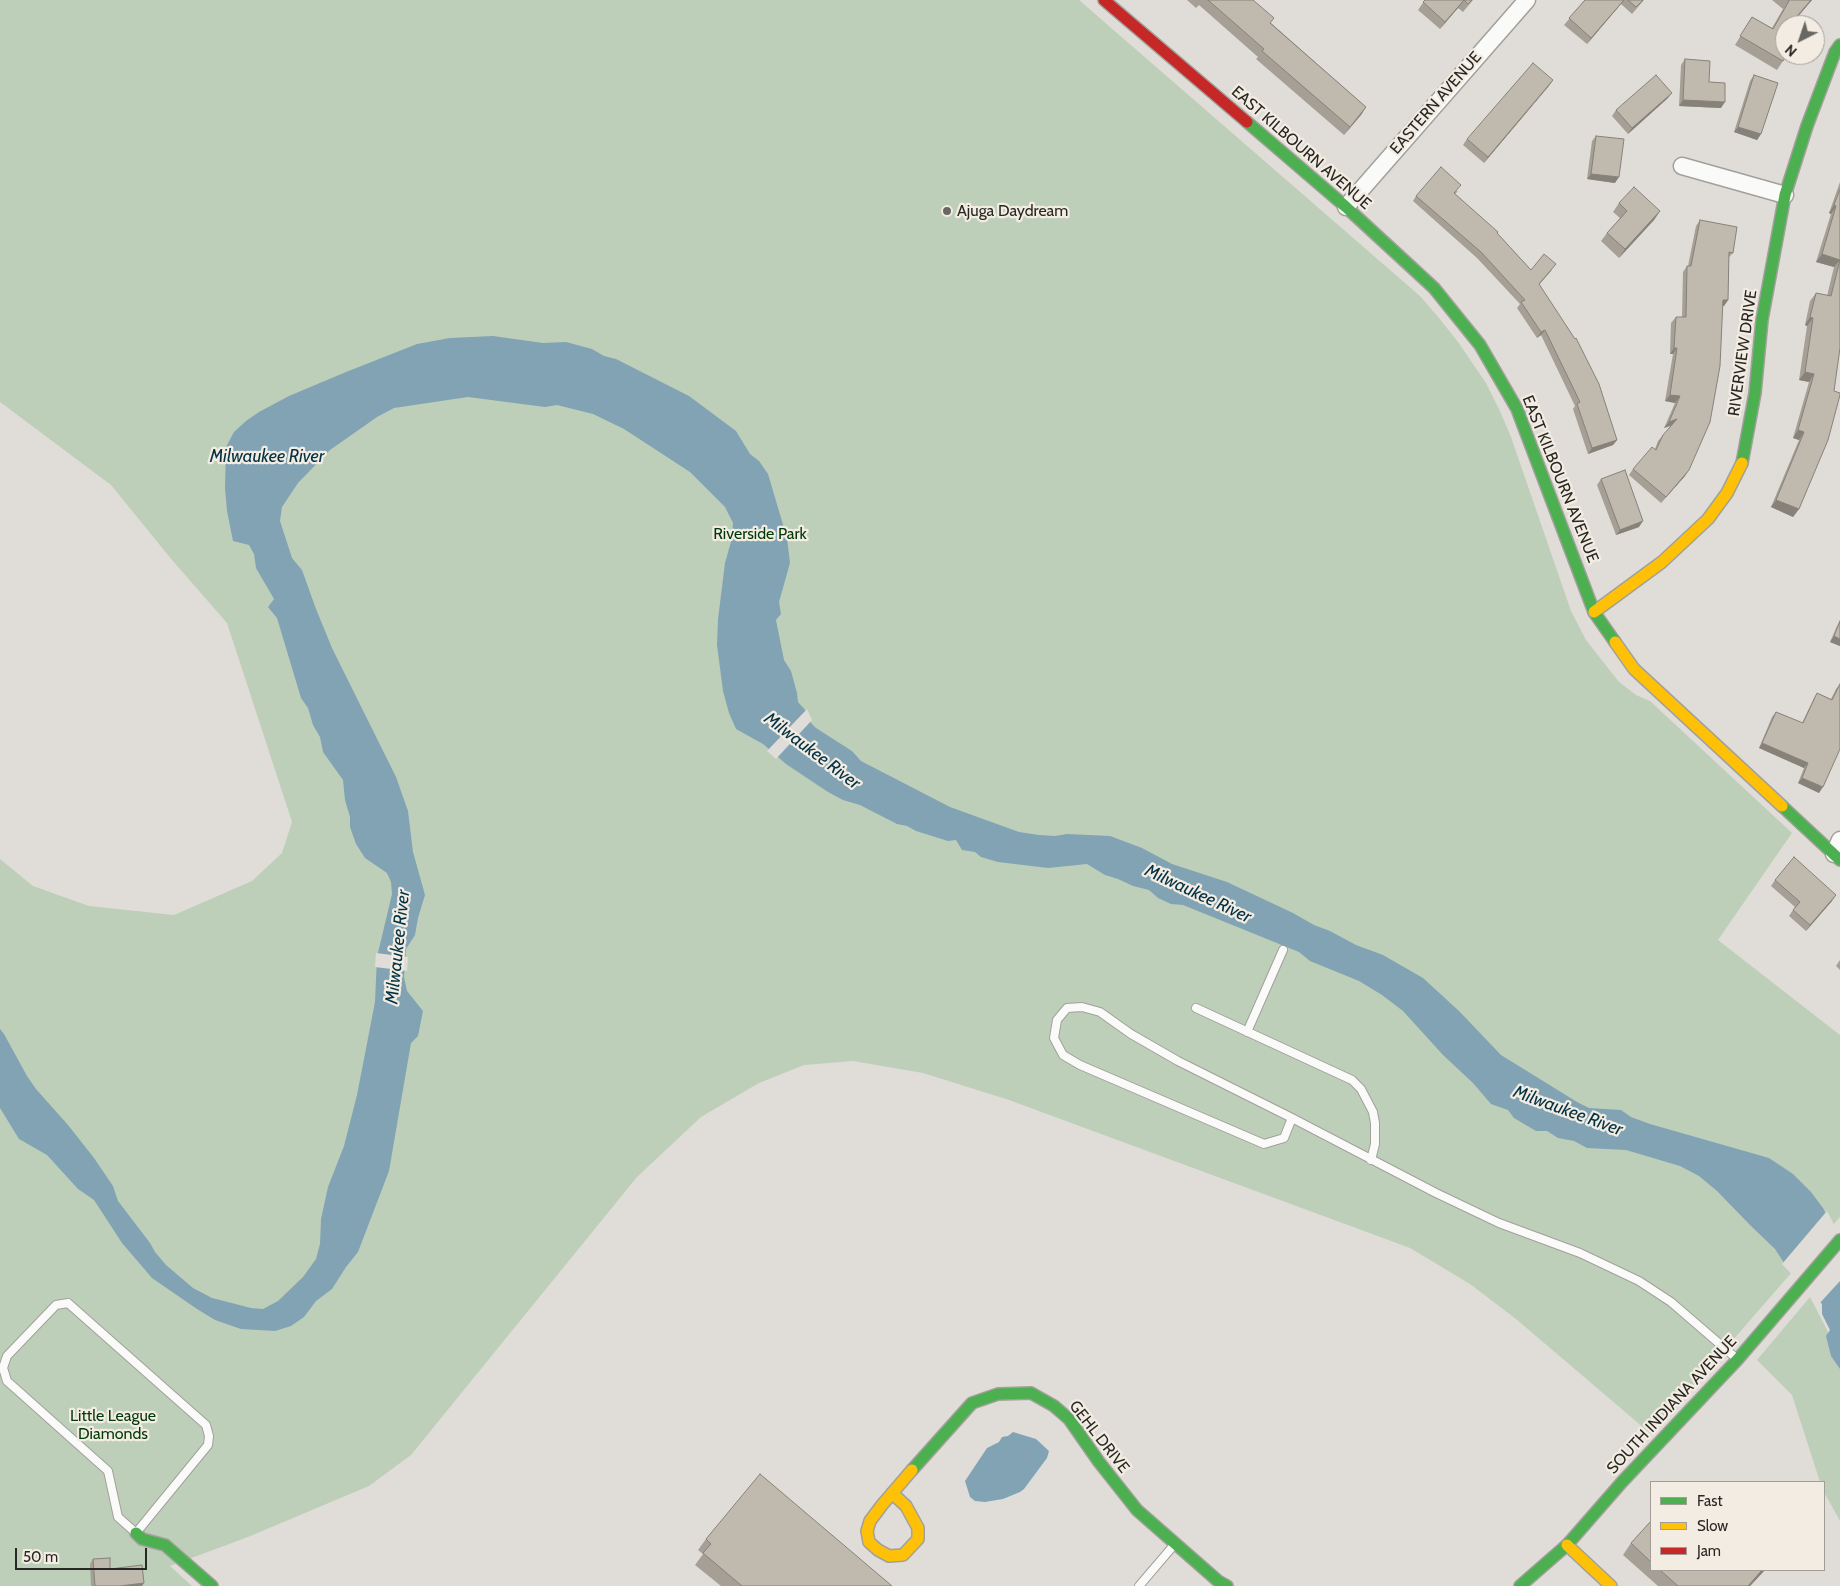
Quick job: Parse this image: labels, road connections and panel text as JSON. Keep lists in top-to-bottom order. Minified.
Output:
{"streets":{"street":["EASTERN AVENUE","EAST KILBOURN AVENUE","RIVERVIEW DRIVE","SOUTH INDIANA AVENUE","GEHL DRIVE"]},"crossings":[["EASTERN AVENUE","EAST KILBOURN AVENUE"],["EAST KILBOURN AVENUE","RIVERVIEW DRIVE"]],"water":["Milwaukee River"],"parks":["Riverside Park","Little League Diamonds"],"places":["Ajuga Daydream"],"legend":["Fast","Slow","Jam"],"scale_bar":"50 m","north":"bottom left"}
